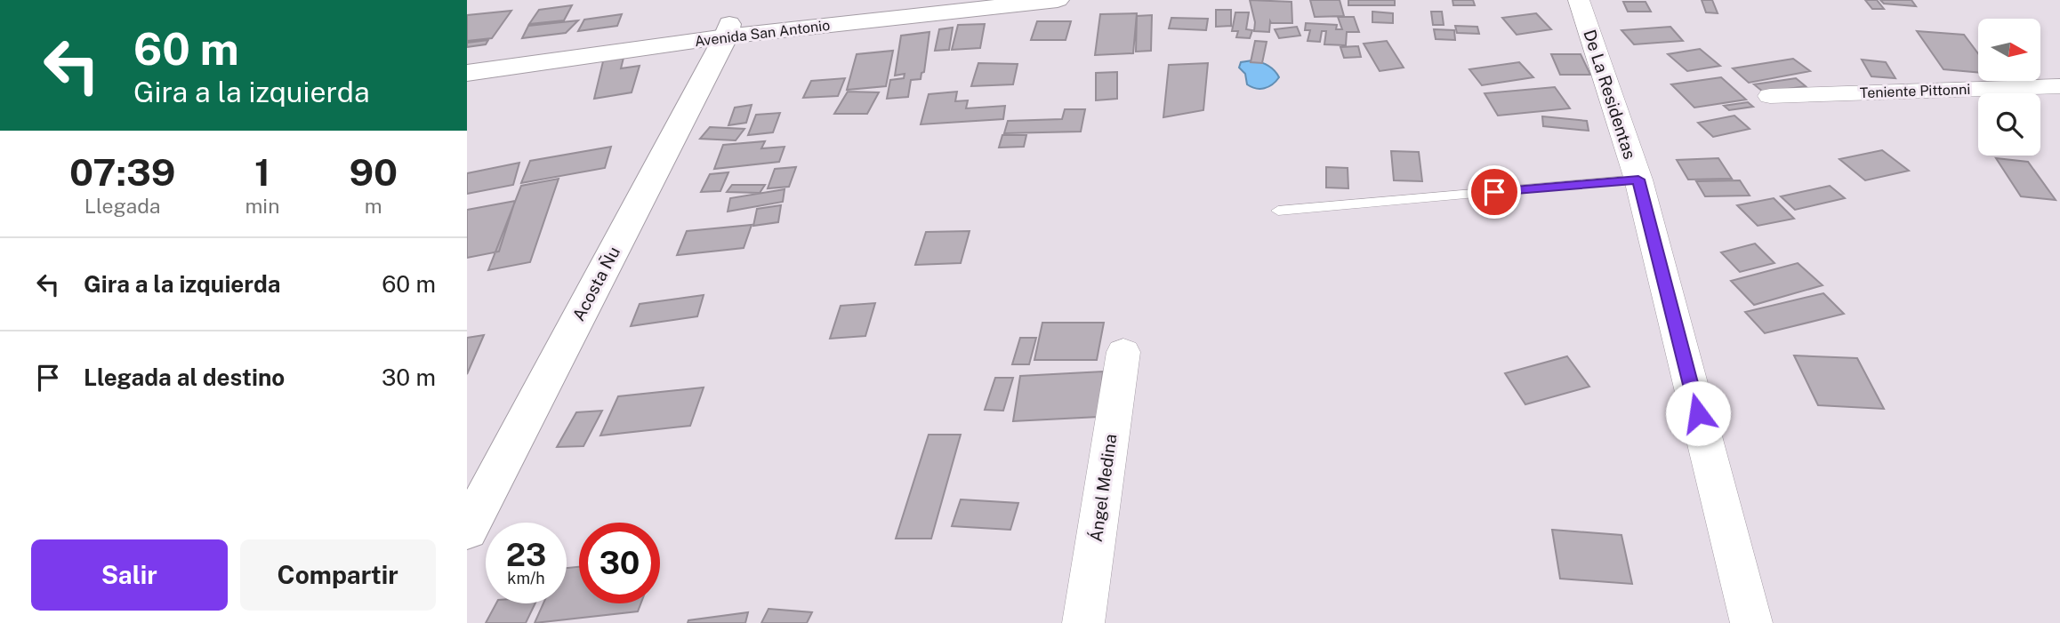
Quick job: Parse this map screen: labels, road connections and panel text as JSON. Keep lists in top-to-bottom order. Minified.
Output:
{"streets":{"main road":["Avenida San Antonio","Acosta Ñu"],"street":["Teniente Pittonni","De La Residentas","Ángel Medina"]},"crossings":[["Avenida San Antonio","Acosta Ñu"]],"north":"right","page":{"turn":["60 m","Gira a la izquierda"],"eta":["07:39","Llegada","1","min","90","m"],"list":[{"name":"Gira a la izquierda","value":"60 m"},{"name":"Llegada al destino","value":"30 m"}],"speed":"23 km/h","limit":"30","buttons":["Salir","Compartir"]}}
